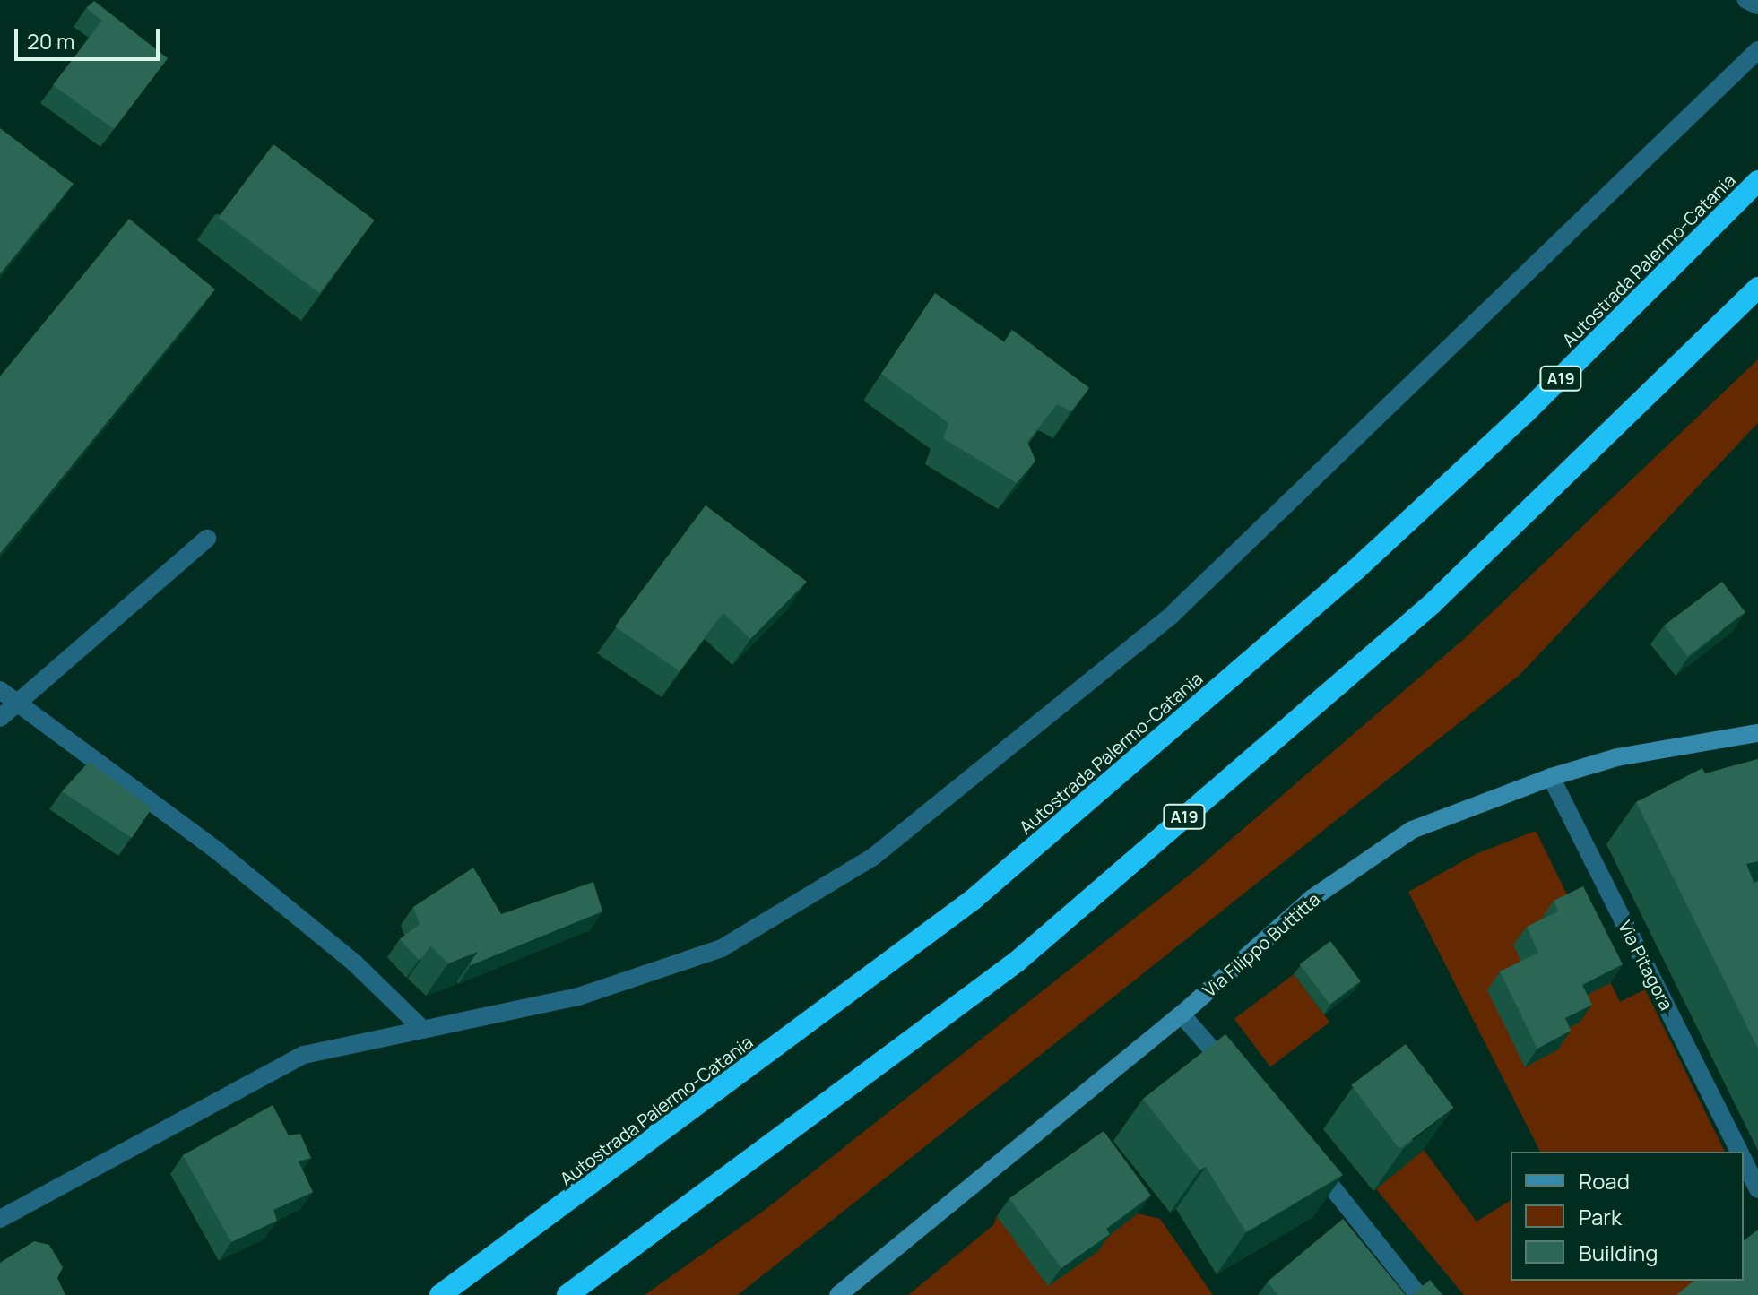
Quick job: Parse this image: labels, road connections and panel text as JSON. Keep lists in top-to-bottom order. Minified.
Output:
{"streets":{"highway":["Autostrada Palermo-Catania","A19"],"main road":["Via Filippo Buttitta"],"street":["Via Pitagora"]},"crossings":[["Via Filippo Buttitta","Via Pitagora"]],"legend":["Road","Park","Building"],"scale_bar":"20 m"}
